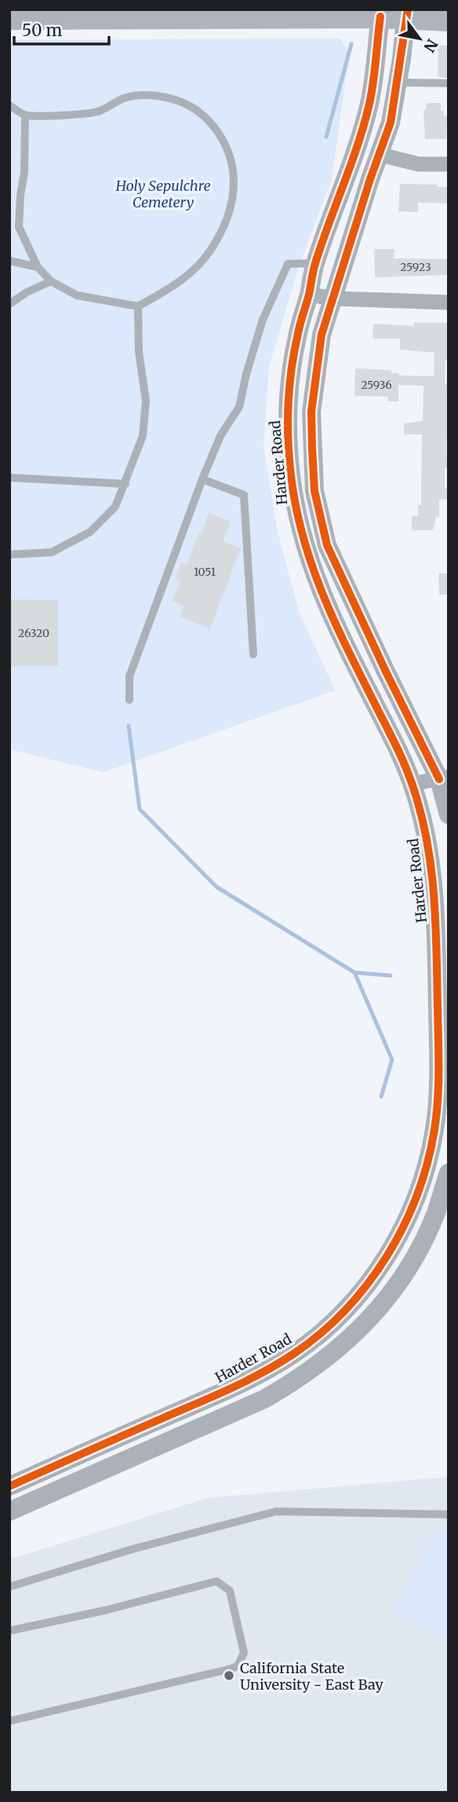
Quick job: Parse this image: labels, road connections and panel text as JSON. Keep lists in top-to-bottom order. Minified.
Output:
{"streets":{"street":["Harder Road"]},"parks":["Holy Sepulchre Cemetery"],"places":["California State University - East Bay"],"house_numbers":["25923","25936","1051","26320"],"scale_bar":"50 m","north":"bottom right"}
